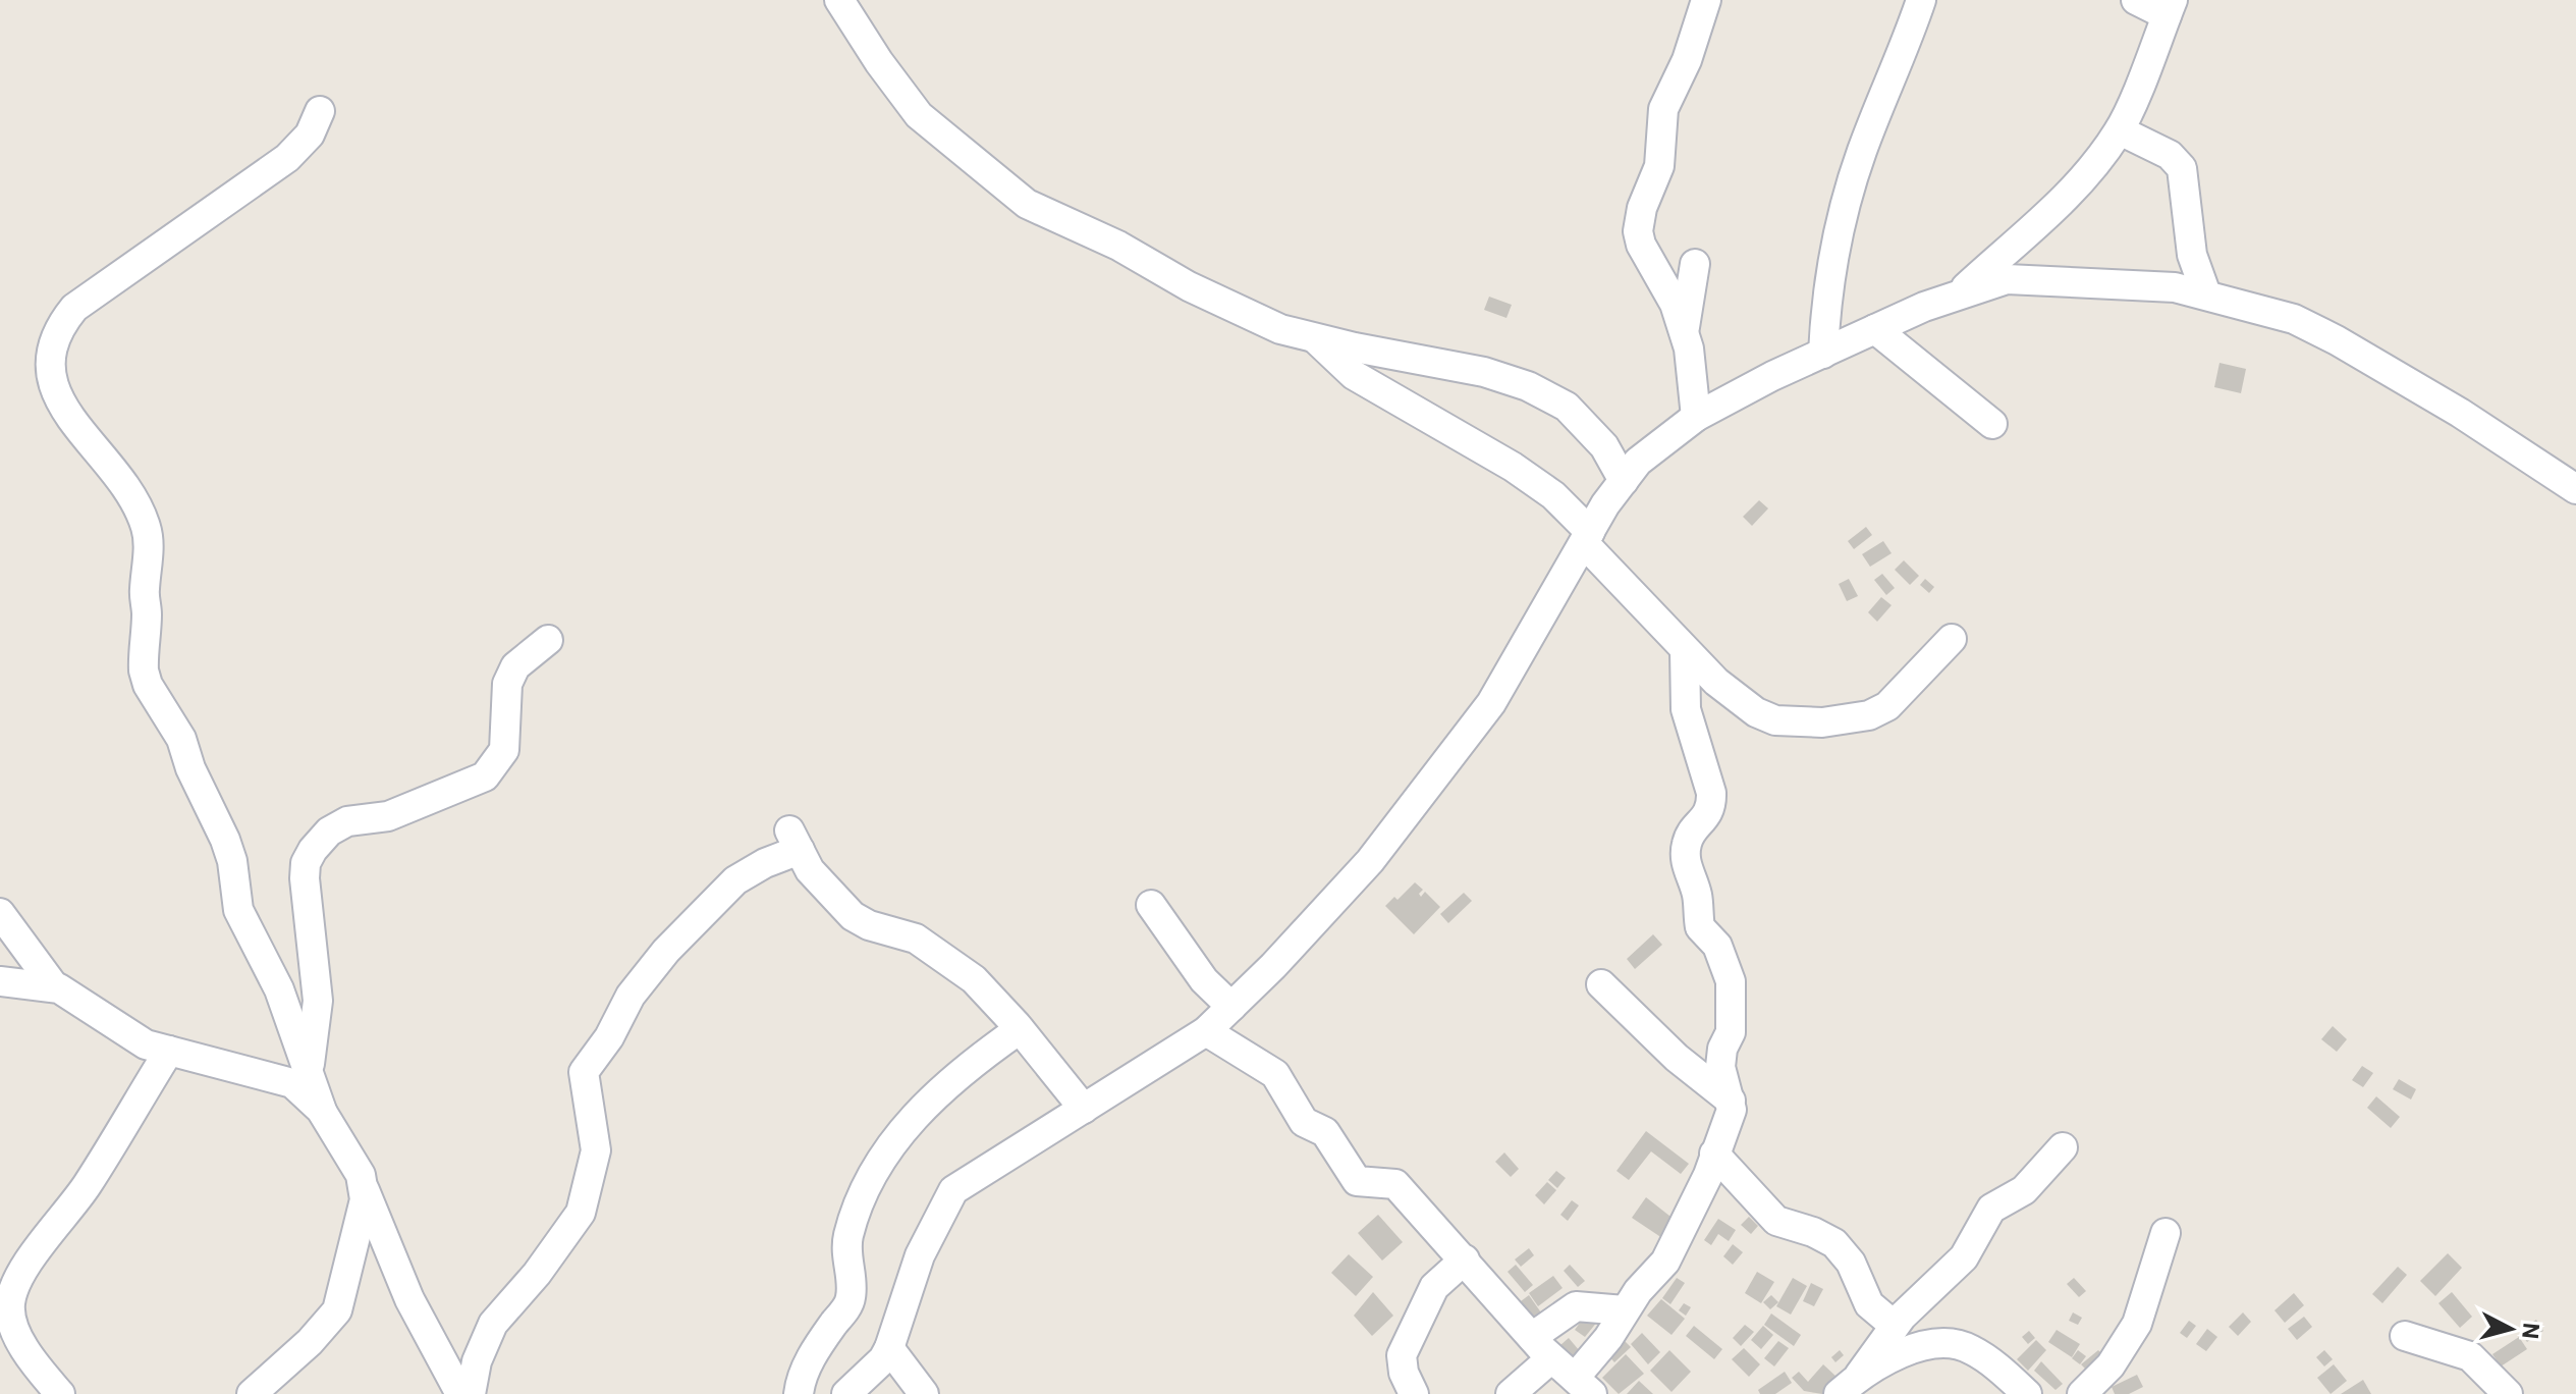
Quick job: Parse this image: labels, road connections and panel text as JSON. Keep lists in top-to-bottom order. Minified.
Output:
{"north":"right"}
